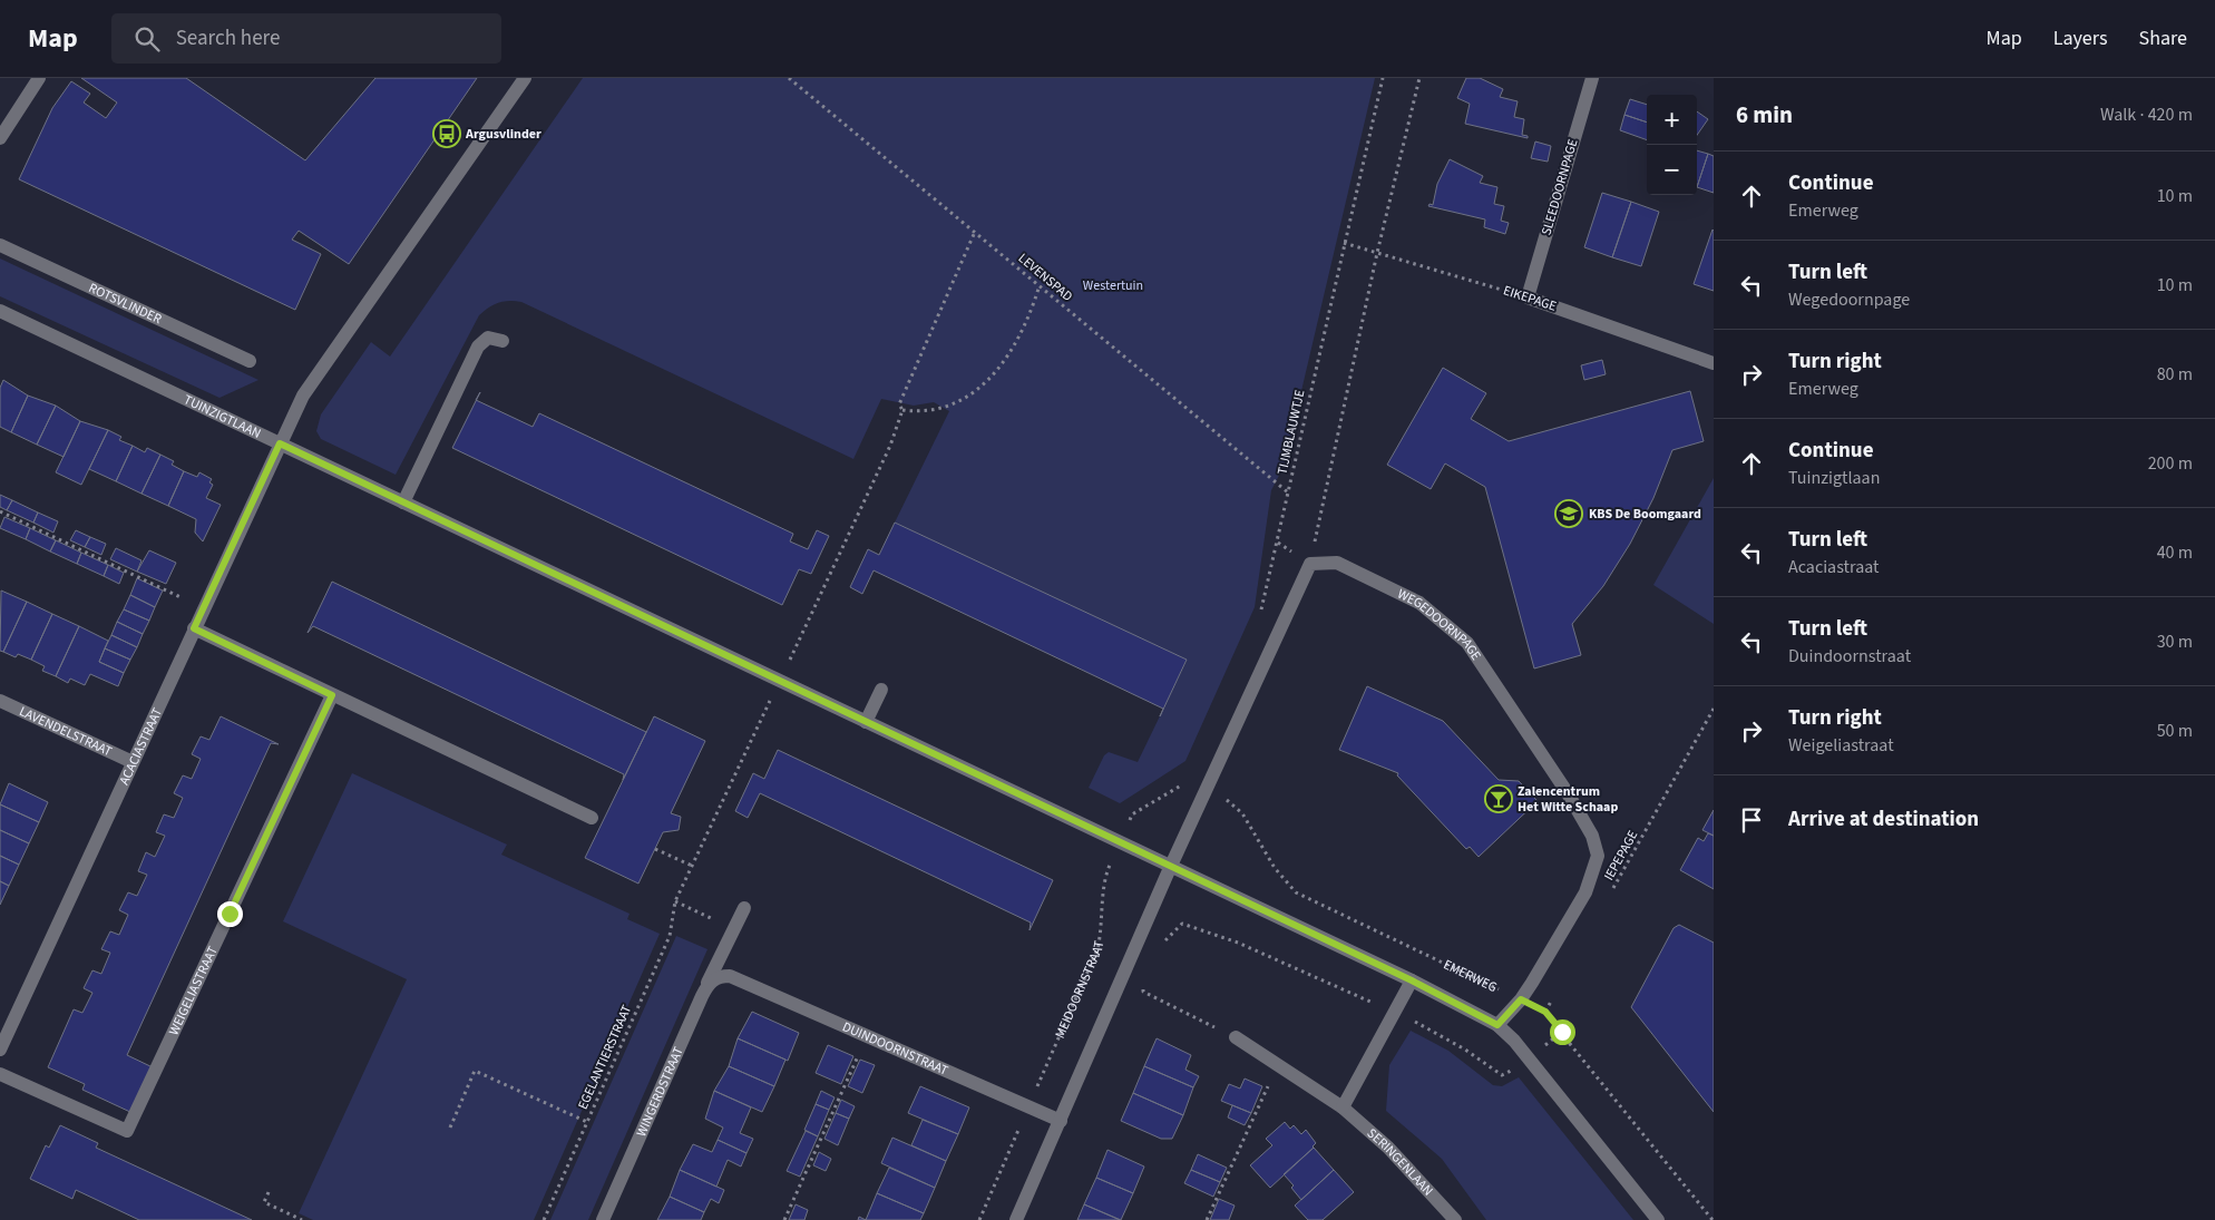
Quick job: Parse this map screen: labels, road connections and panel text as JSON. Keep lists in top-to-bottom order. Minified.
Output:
{"streets":{"street":["SLEEDOORNPAGE","EIKEPAGE","ROTSVLINDER","TUINZIGTLAAN","WEGEDOORNPAGE","LAVENDELSTRAAT","ACACIASTRAAT","EMERWEG","WEIGELIASTRAAT","DUINDOORNSTRAAT","WINGERDSTRAAT","SERINGENLAAN"],"path":["LEVENSPAD","TIJMBLAUWTJE","IEPEPAGE","MEIDOORNSTRAAT","EGELANTIERSTRAAT"]},"crossings":[["SLEEDOORNPAGE","EIKEPAGE"],["LEVENSPAD","TIJMBLAUWTJE"],["LEVENSPAD","EGELANTIERSTRAAT"],["EIKEPAGE","TIJMBLAUWTJE"],["TUINZIGTLAAN","ACACIASTRAAT"],["TUINZIGTLAAN","EMERWEG"],["TUINZIGTLAAN","MEIDOORNSTRAAT"],["TUINZIGTLAAN","EGELANTIERSTRAAT"],["WEGEDOORNPAGE","EMERWEG"],["LAVENDELSTRAAT","ACACIASTRAAT"],["EMERWEG","MEIDOORNSTRAAT"],["MEIDOORNSTRAAT","DUINDOORNSTRAAT"],["DUINDOORNSTRAAT","WINGERDSTRAAT"]],"parks":["Westertuin"],"places":{"bus stop":["Argusvlinder"],"school or university":["KBS De Boomgaard"],"bar":["Zalencentrum Het Witte Schaap"]},"page":{"header":"Map","search":"Search here","nav":["Map","Layers","Share"],"heading":["6 min","Walk · 420 m"],"map_buttons":["+","−"],"list":[["Continue","Emerweg","10 m"],["Turn left","Wegedoornpage","10 m"],["Turn right","Emerweg","80 m"],["Continue","Tuinzigtlaan","200 m"],["Turn left","Acaciastraat","40 m"],["Turn left","Duindoornstraat","30 m"],["Turn right","Weigeliastraat","50 m"],"Arrive at destination"]}}
